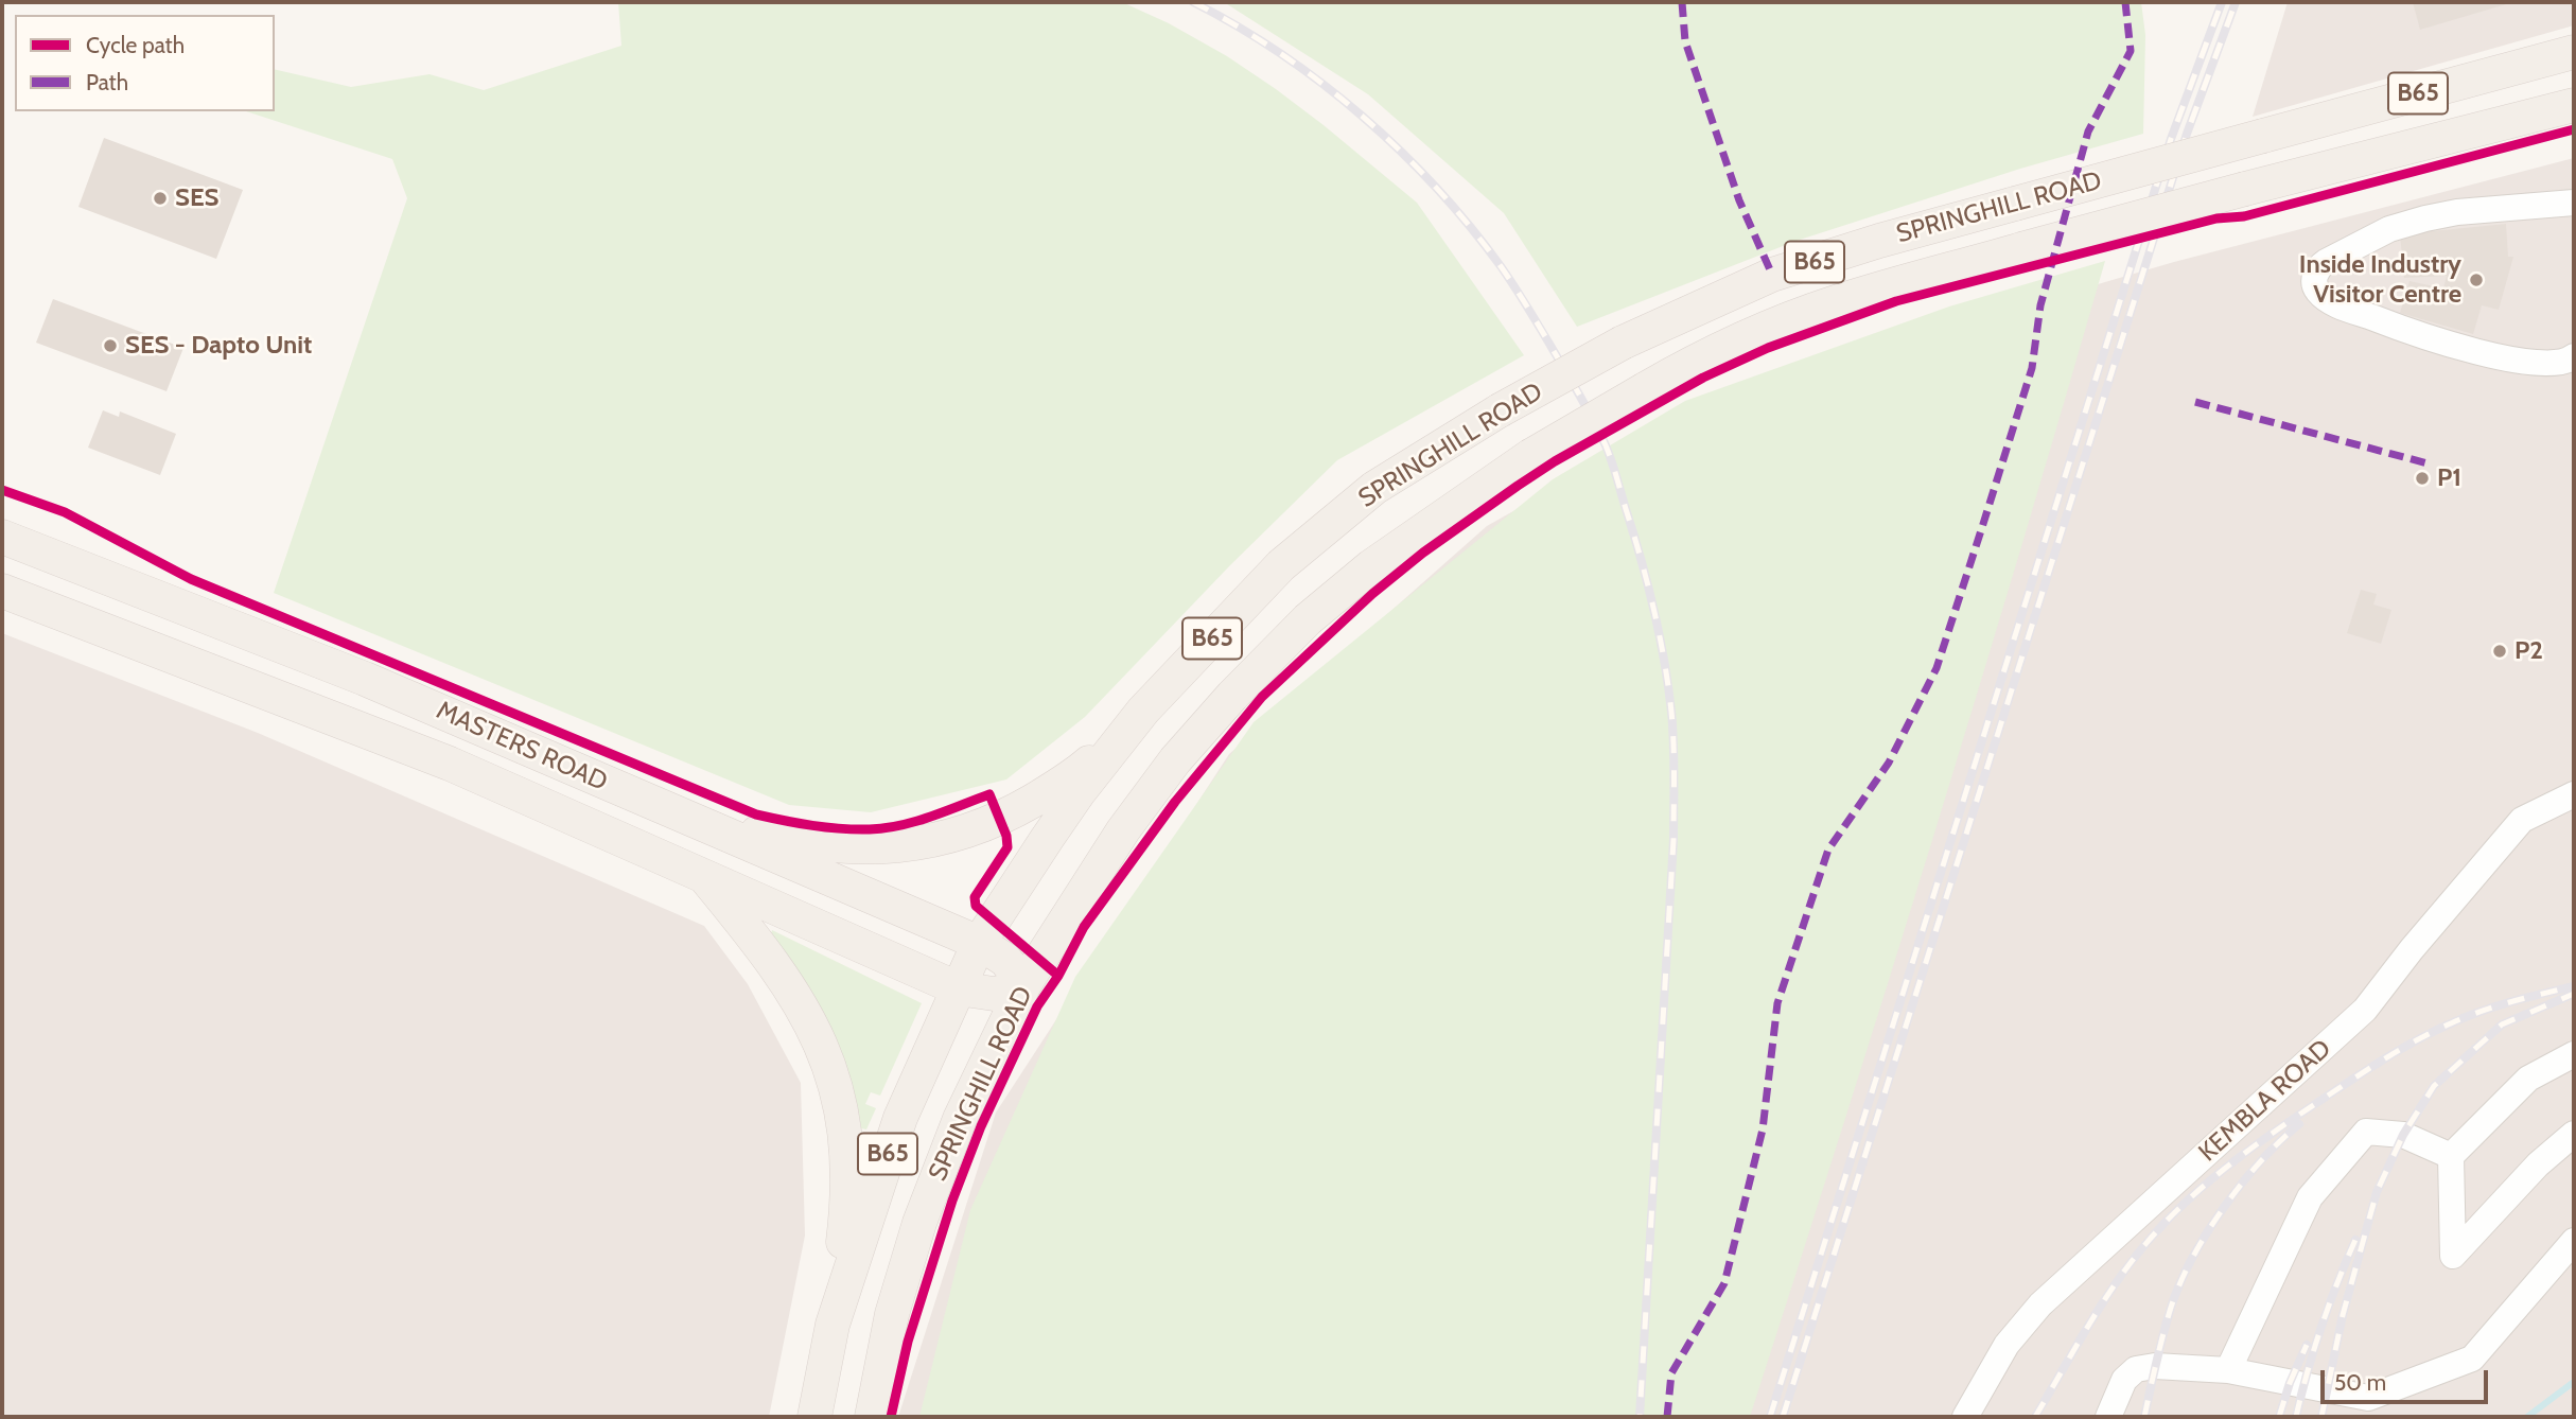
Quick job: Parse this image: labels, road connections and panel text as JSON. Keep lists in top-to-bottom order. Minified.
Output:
{"streets":{"main road":["B65","SPRINGHILL ROAD","MASTERS ROAD"],"street":["KEMBLA ROAD"]},"crossings":[["SPRINGHILL ROAD","MASTERS ROAD"]],"places":["SES","Inside Industry Visitor Centre","SES - Dapto Unit","P1","P2"],"legend":["Cycle path","Path"],"scale_bar":"50 m"}
